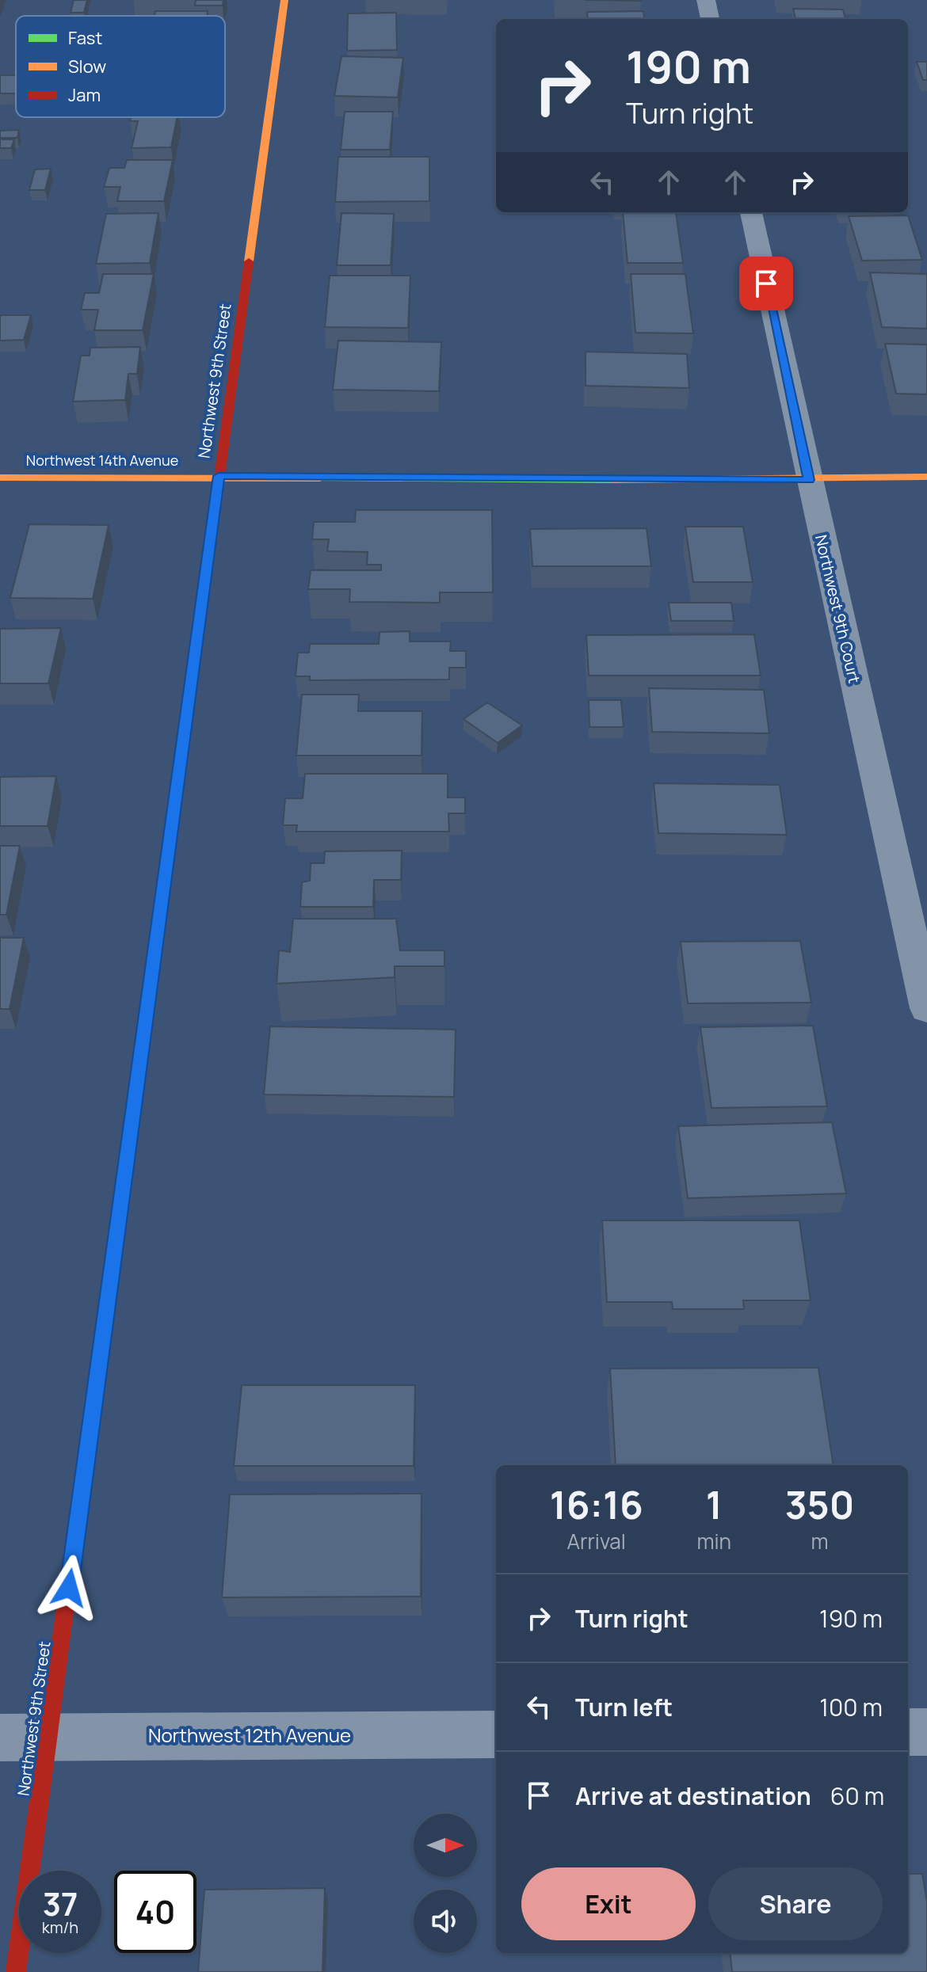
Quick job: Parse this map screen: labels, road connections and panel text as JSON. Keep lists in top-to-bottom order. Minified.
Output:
{"streets":{"street":["Northwest 9th Street","Northwest 14th Avenue","Northwest 9th Court","Northwest 12th Avenue"]},"crossings":[["Northwest 9th Street","Northwest 14th Avenue"],["Northwest 9th Street","Northwest 12th Avenue"],["Northwest 14th Avenue","Northwest 9th Court"]],"legend":["Fast","Slow","Jam"],"north":"right","page":{"turn":["190 m","Turn right"],"eta":["16:16","Arrival","1","min","350","m"],"list":[{"name":"Turn right","value":"190 m"},{"name":"Turn left","value":"100 m"},{"name":"Arrive at destination","value":"60 m"}],"buttons":["Exit","Share"],"speed":"37 km/h","limit":"40"}}
